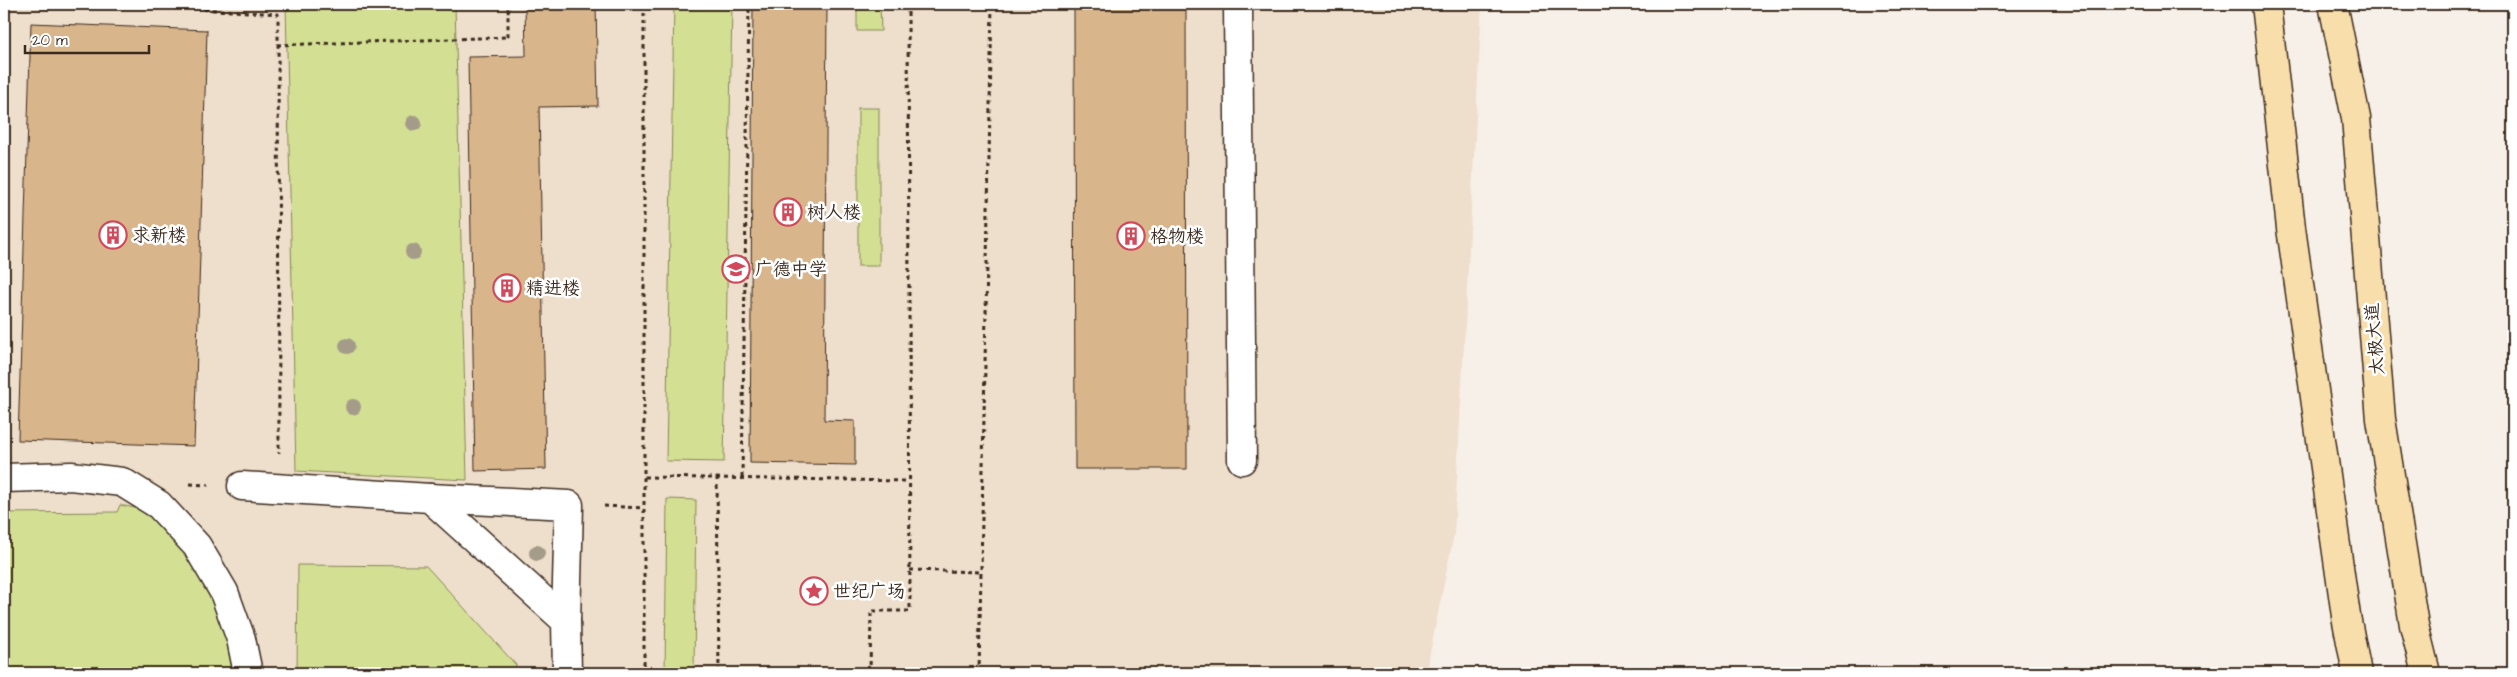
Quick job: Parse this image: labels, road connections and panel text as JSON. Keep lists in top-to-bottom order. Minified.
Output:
{"streets":{"main road":["太极大道"]},"places":{"building":["树人楼","求新楼","格物楼","精进楼"],"school or university":["广德中学"],"place":["世纪广场"]},"scale_bar":"20 m"}
